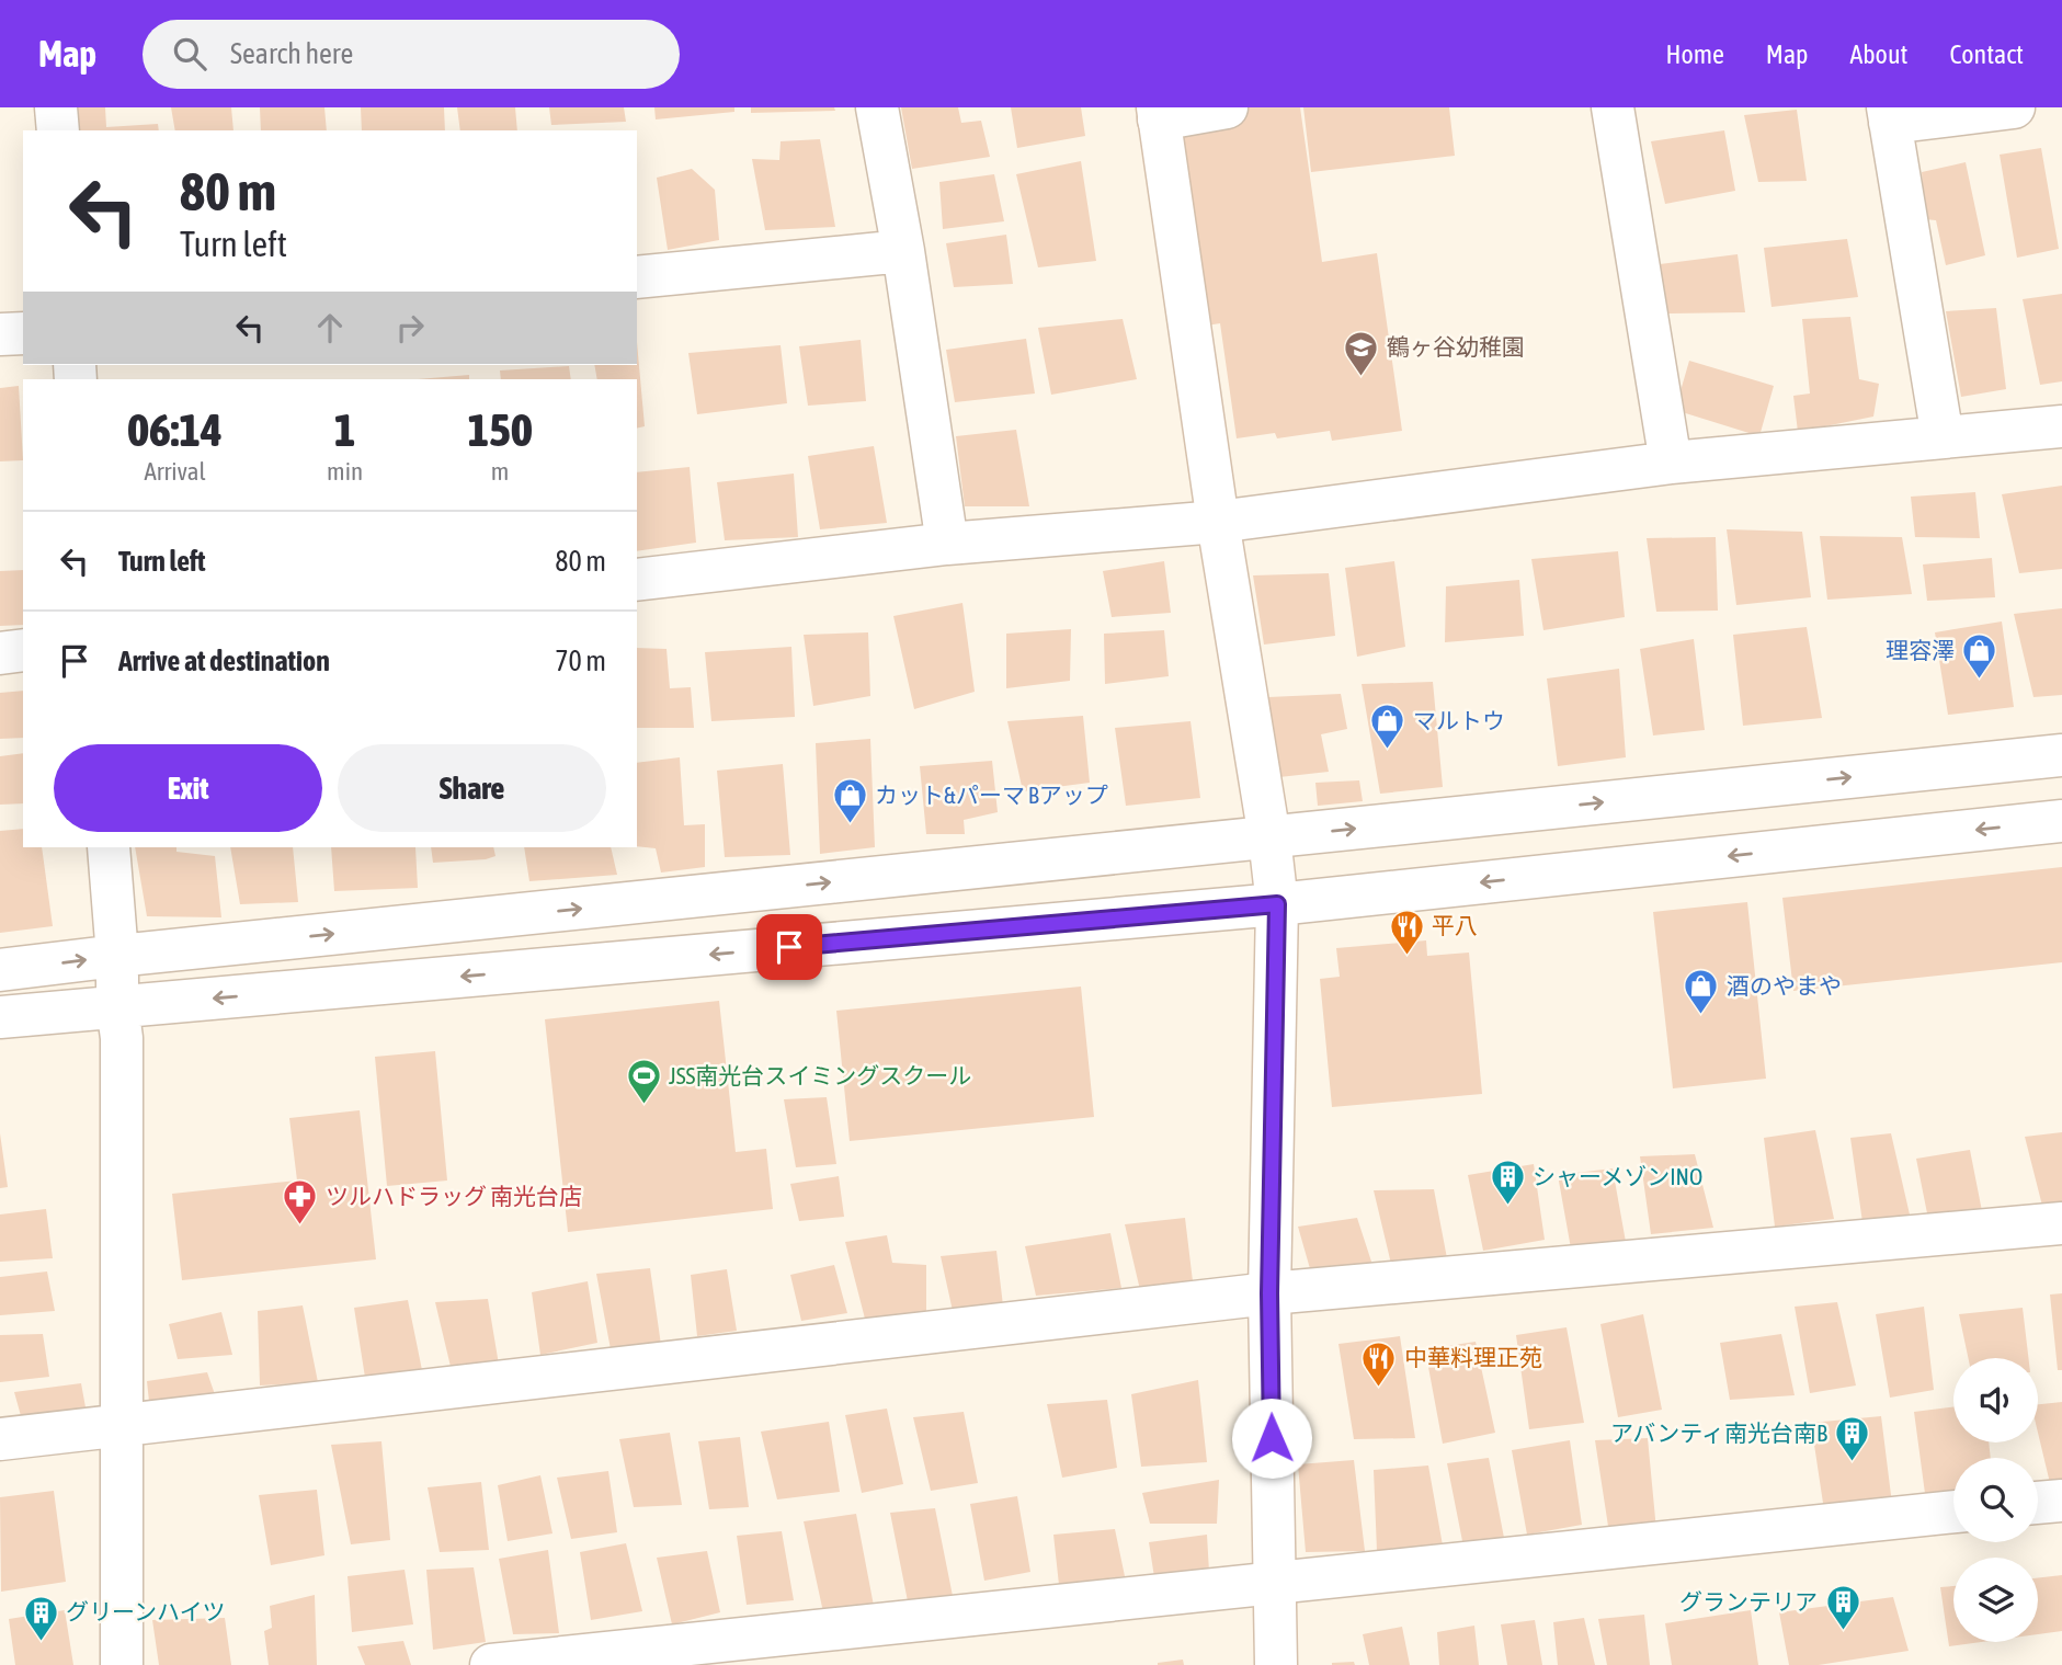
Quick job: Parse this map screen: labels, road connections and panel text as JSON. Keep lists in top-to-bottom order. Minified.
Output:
{"places":{"school or university":["鶴ヶ谷幼稚園"],"shop":["理容澤","マルトウ","カット&パーマ Bアップ","酒のやまや"],"restaurant":["平八","中華料理正苑"],"sports":["JSS南光台スイミングスクール"],"building":["シャーメゾンINO","アバンティ南光台南B","グランテリア","グリーンハイツ"],"pharmacy":["ツルハドラッグ 南光台店"]},"page":{"header":"Map","search":"Search here","nav":["Home","Map","About","Contact"],"turn":["80 m","Turn left"],"eta":["06:14","Arrival","1","min","150","m"],"list":[{"name":"Turn left","value":"80 m"},{"name":"Arrive at destination","value":"70 m"}],"buttons":["Exit","Share"]}}
